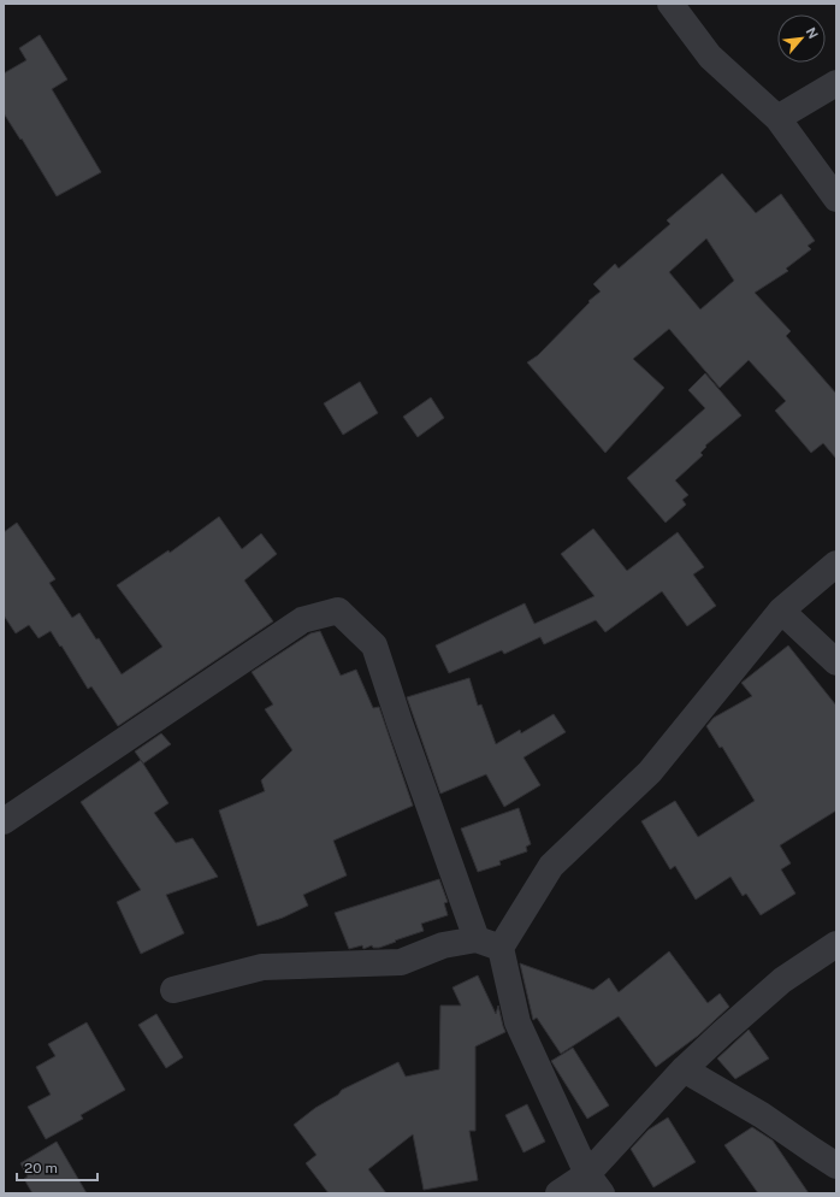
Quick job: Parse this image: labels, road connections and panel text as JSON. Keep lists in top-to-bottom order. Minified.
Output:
{"scale_bar":"20 m","north":"top right"}
